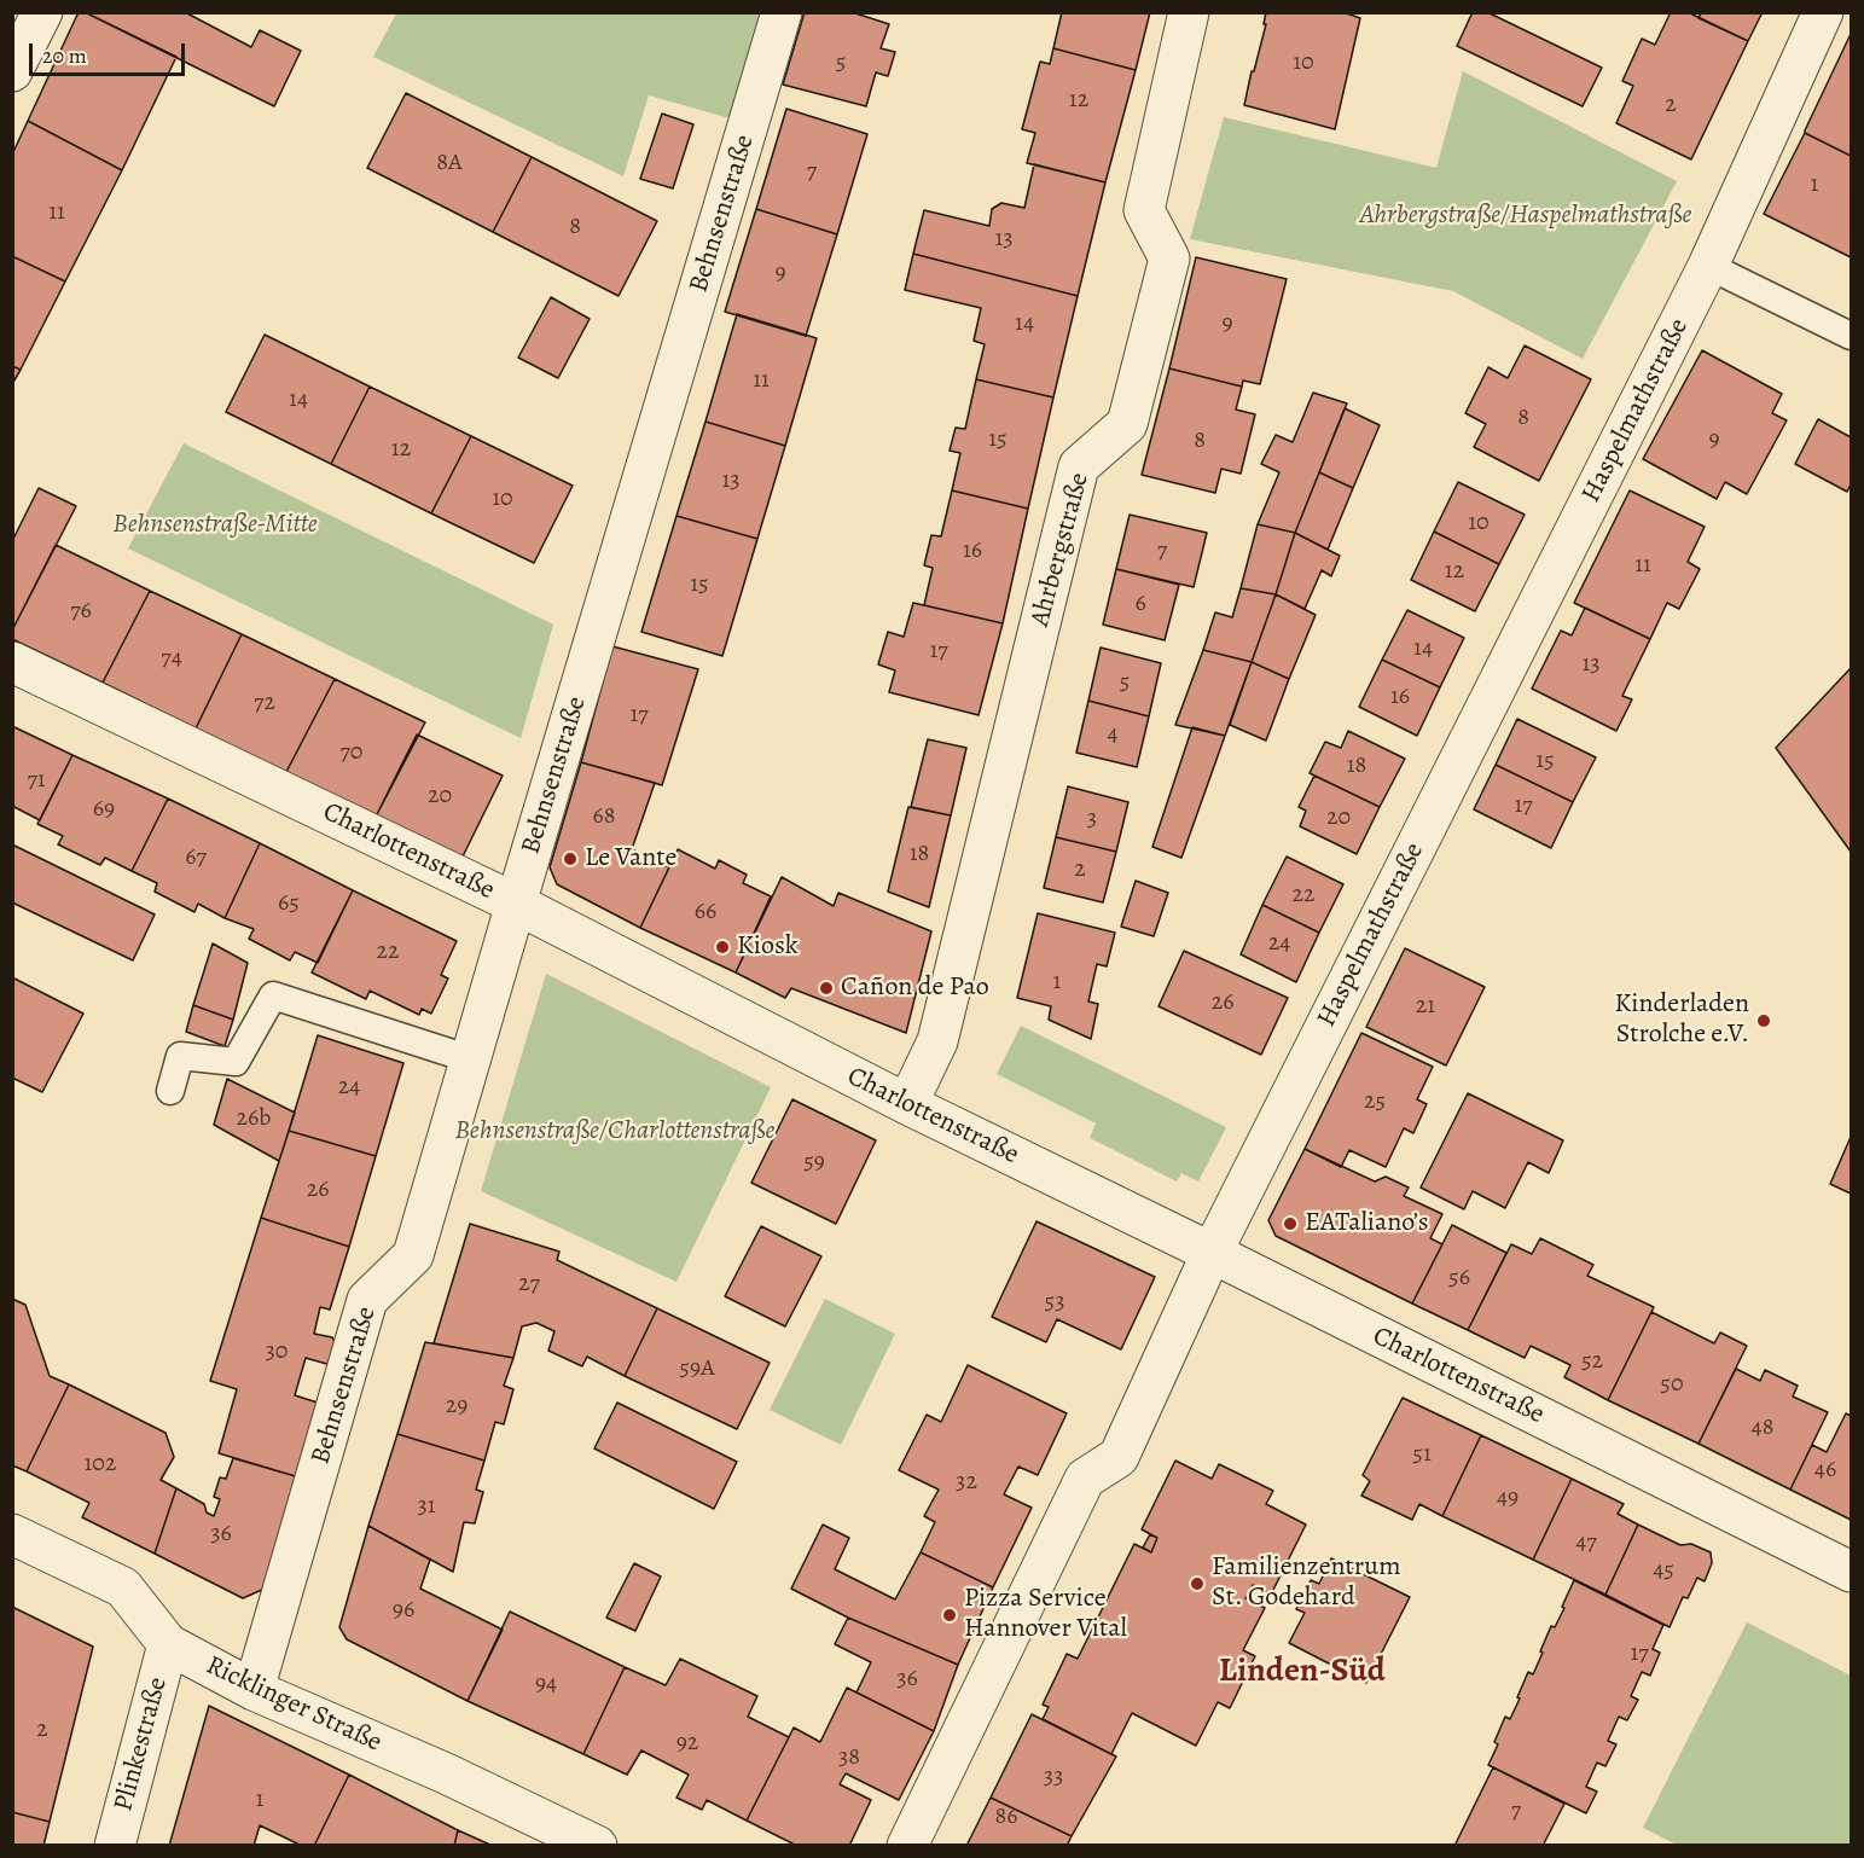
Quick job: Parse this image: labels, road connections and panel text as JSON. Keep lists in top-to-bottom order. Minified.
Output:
{"streets":{"street":["Behnsenstraße","Haspelmathstraße","Ahrbergstraße","Charlottenstraße","Ricklinger Straße","Plinkestraße"]},"crossings":[["Behnsenstraße","Charlottenstraße"],["Behnsenstraße","Ricklinger Straße"],["Haspelmathstraße","Charlottenstraße"],["Ahrbergstraße","Charlottenstraße"],["Ricklinger Straße","Plinkestraße"]],"districts":["Linden-Süd"],"parks":["Ahrbergstraße/Haspelmathstraße","Behnsenstraße-Mitte","Behnsenstraße/Charlottenstraße"],"places":["Le Vante","Kiosk","Cañon de Pao","Kinderladen Strolche e.V.","EATaliano’s","Familienzentrum St. Godehard","Pizza Service Hannover Vital"],"house_numbers":["5","10","12","2","8A","7","1","11","8","13","9","14","9","11","14","8","15","9","8","12","13","10","10","16","7","11","12","15","6","76","14","17","74","13","5","16","72","17","4","70","15","18","71","20","17","69","68","20","3","18","67","2","22","65","66","24","22","1","26","21","24","25","26b","59","26","56","27","53","30","52","59A","50","29","48","51","102","46","32","49","31","36","47","45","96","17","36","94","2","92","38","33","1","7","86"],"scale_bar":"20 m"}
